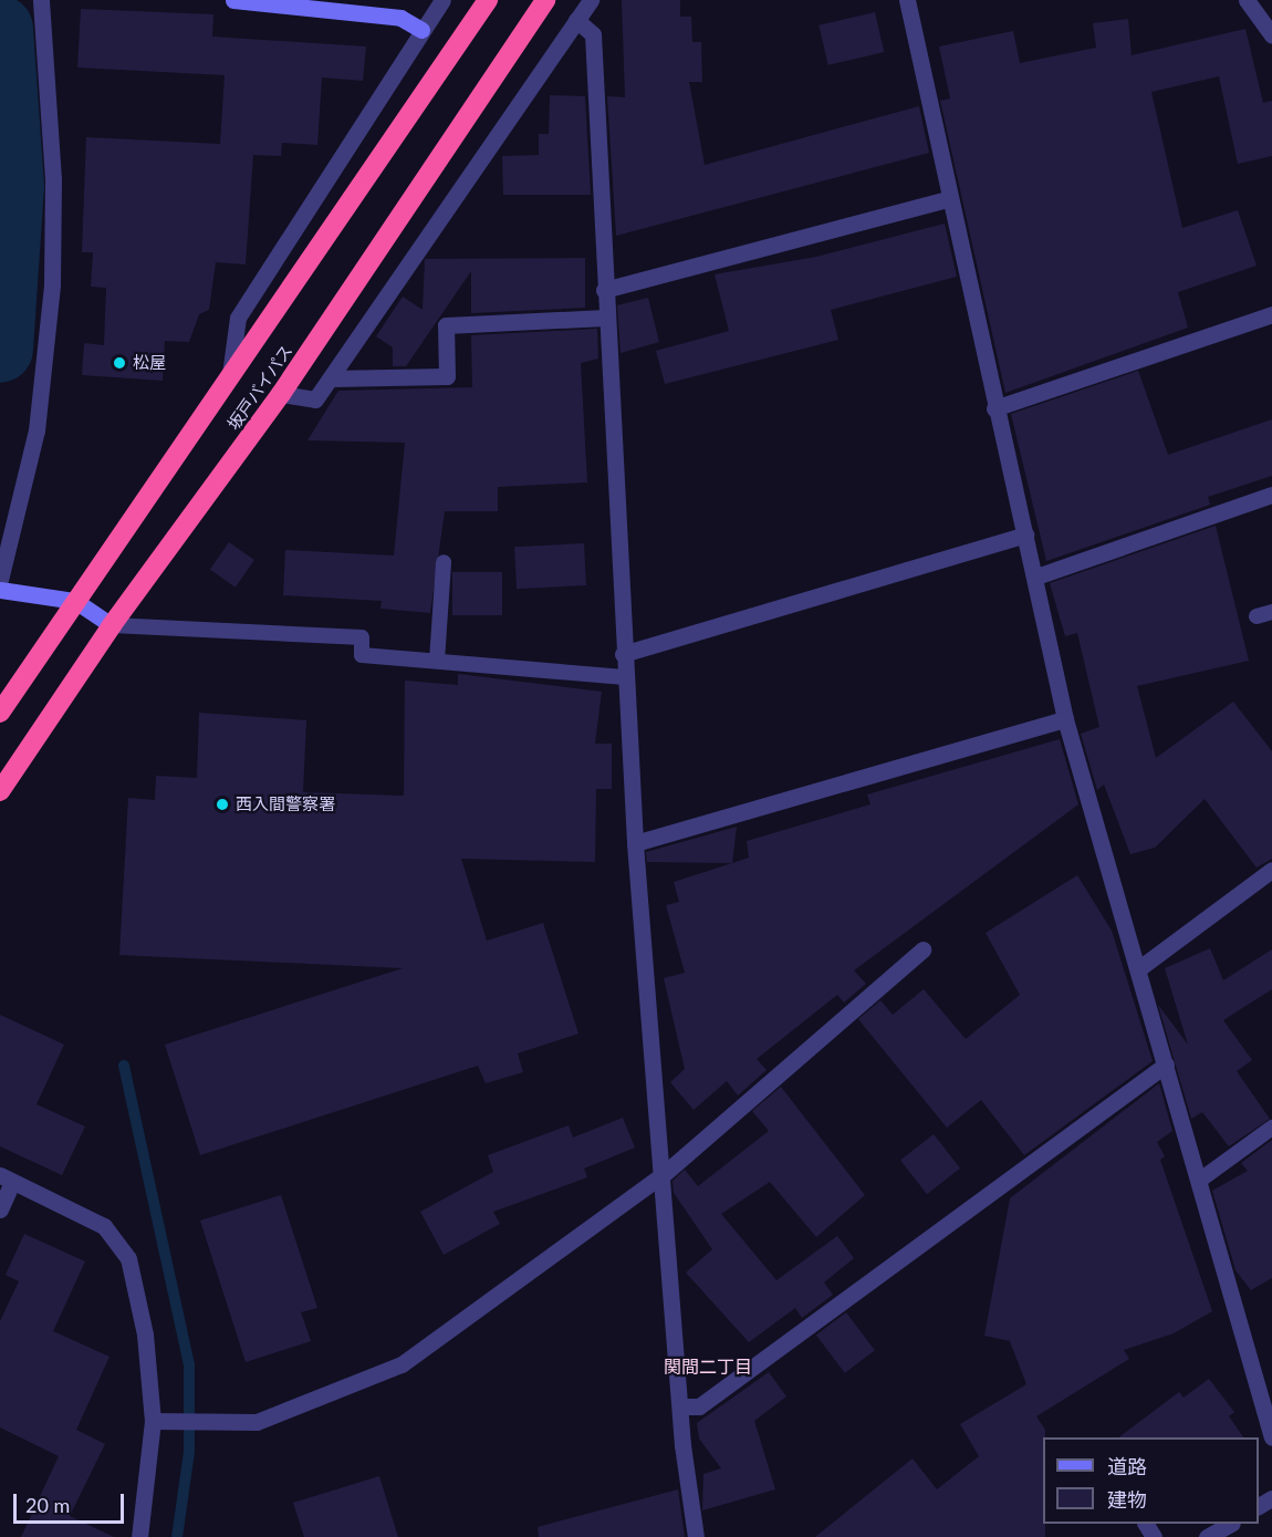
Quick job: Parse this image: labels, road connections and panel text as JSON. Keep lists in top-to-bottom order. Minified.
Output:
{"streets":{"highway":["坂戸バイパス"]},"districts":["関間二丁目"],"places":["松屋","西入間警察署"],"legend":["道路","建物"],"scale_bar":"20 m"}
